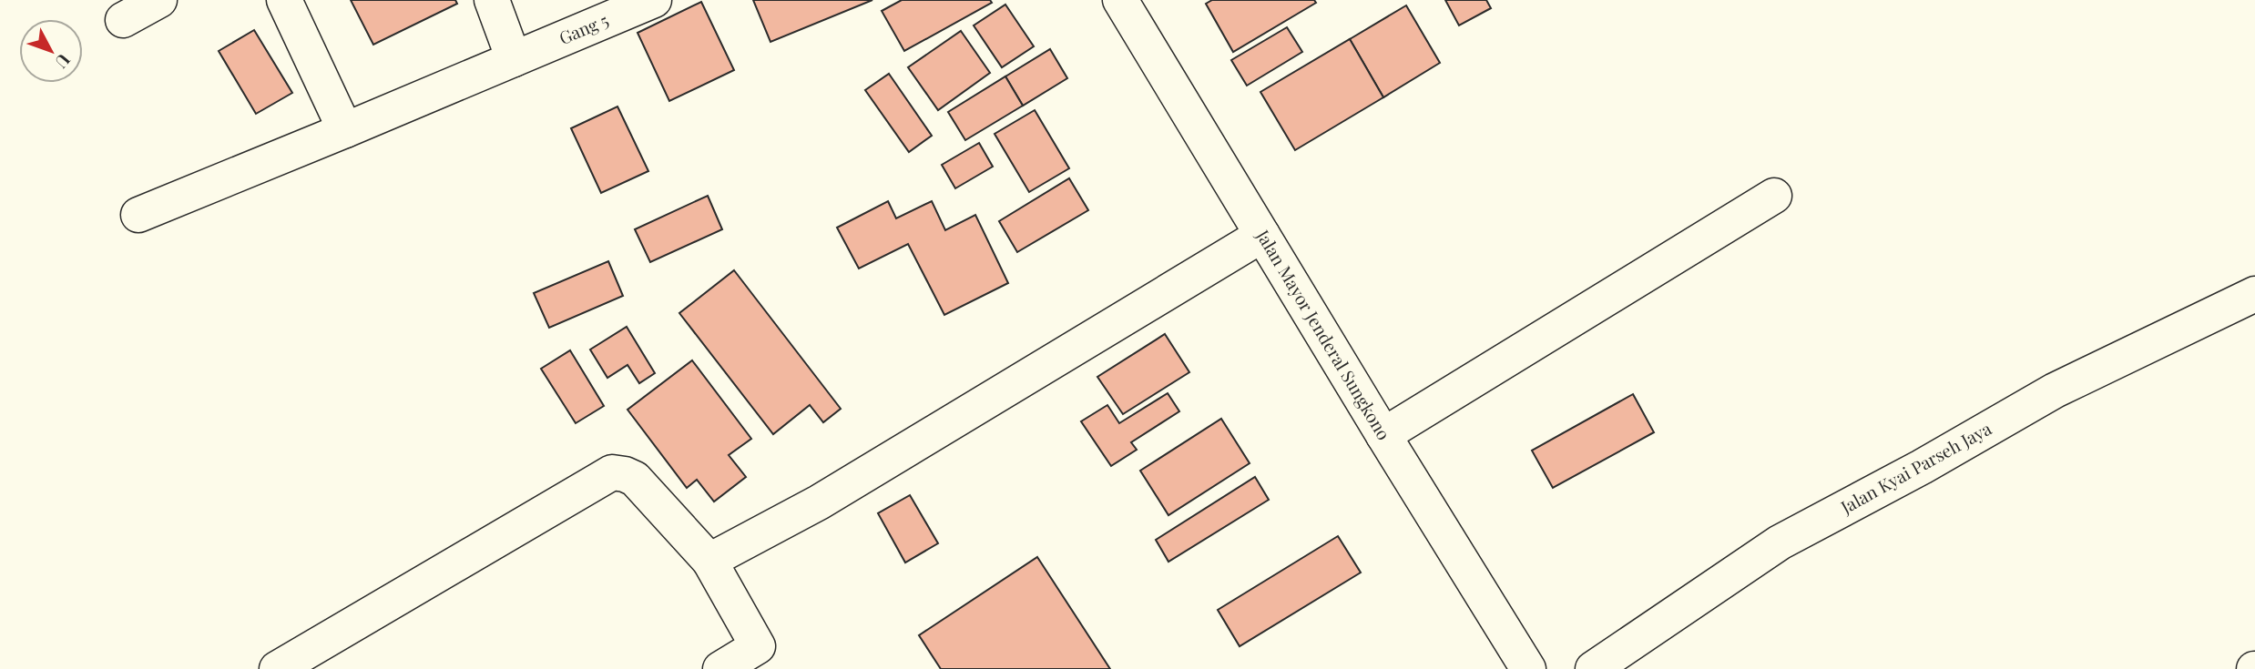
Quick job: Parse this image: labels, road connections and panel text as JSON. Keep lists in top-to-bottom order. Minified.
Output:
{"streets":{"street":["Gang 5","Jalan Mayor Jenderal Sungkono","Jalan Kyai Parseh Jaya"]},"north":"bottom right"}
